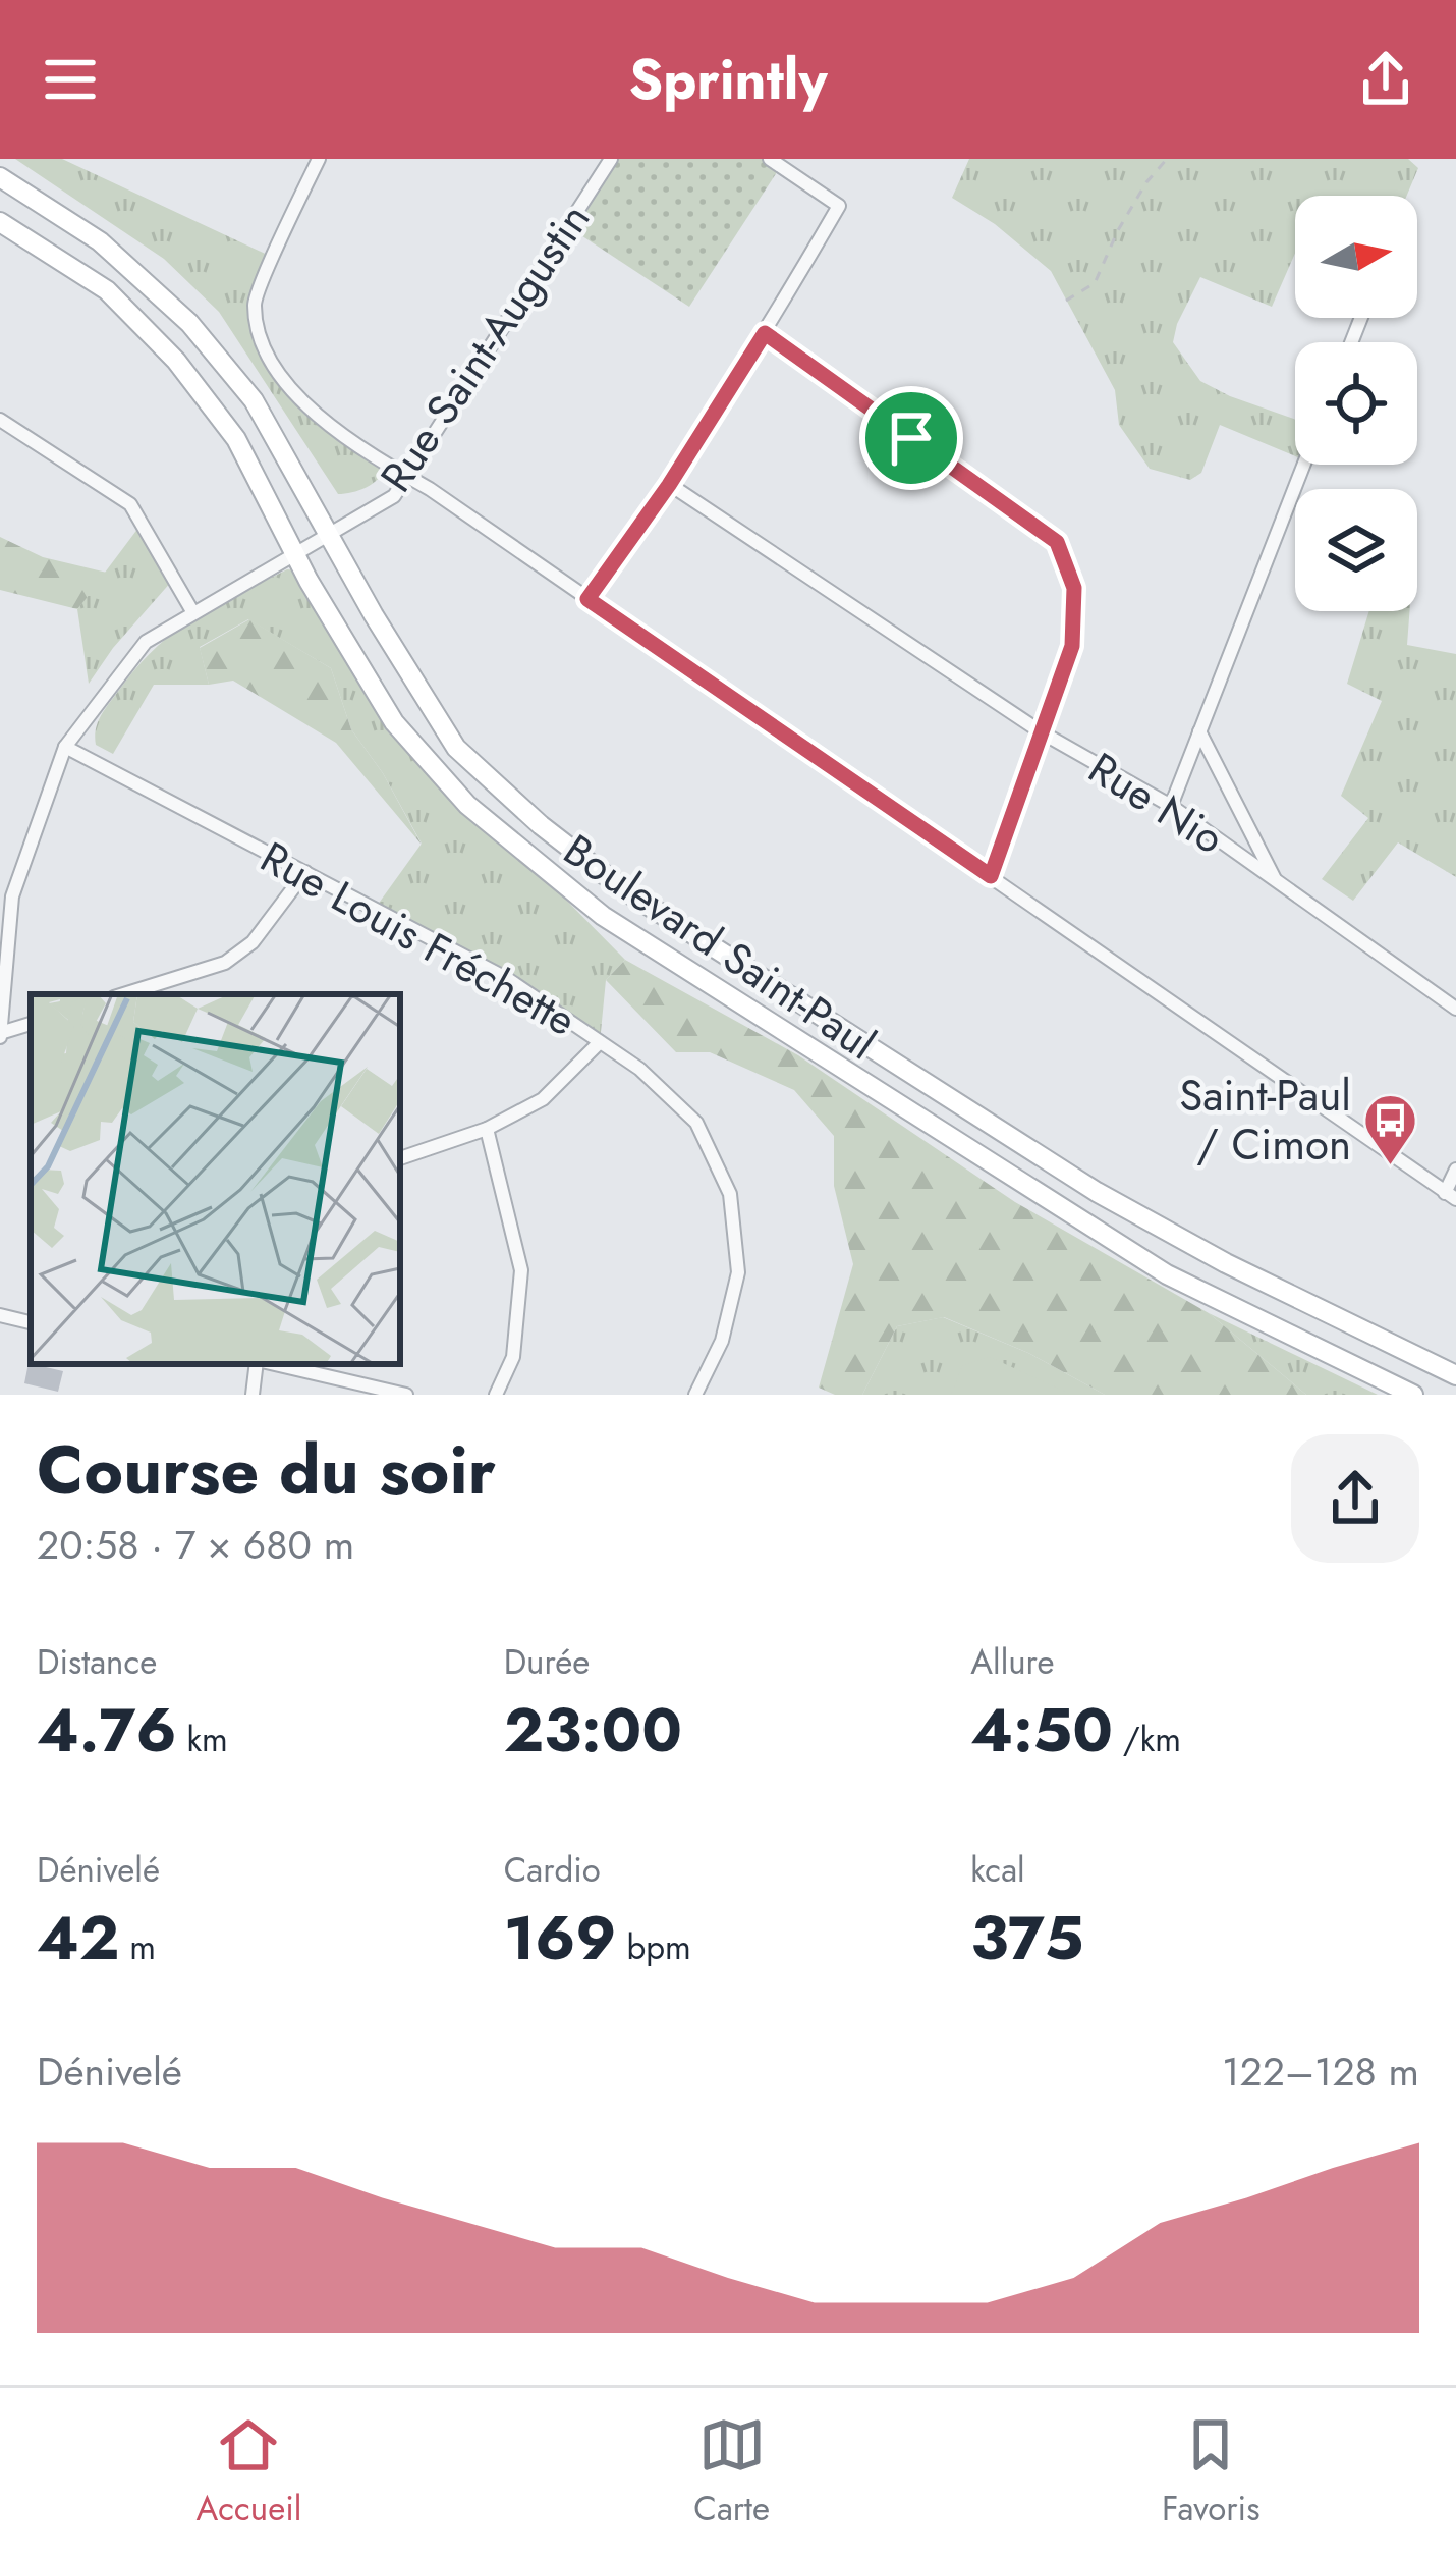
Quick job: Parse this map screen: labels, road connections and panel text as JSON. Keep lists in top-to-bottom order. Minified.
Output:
{"streets":{"main road":["Boulevard Saint-Paul"],"street":["Rue Saint-Augustin","Rue Nio","Rue Louis Fréchette"]},"crossings":[["Rue Saint-Augustin","Rue Louis Fréchette"],["Rue Saint-Augustin","Boulevard Saint-Paul"]],"places":{"bus stop":["Saint-Paul / Cimon"]},"north":"right","page":{"header":"Sprintly","heading":["Course du soir","20:58 · 7 × 680 m"],"stats":[["Distance","4.76 km"],["Durée","23:00"],["Allure","4:50 /km"],["Dénivelé","42 m"],["Cardio","169 bpm"],["kcal","375"]],"chart":["Dénivelé","122–128 m"],"tabs":["Accueil","Carte","Favoris"]}}
